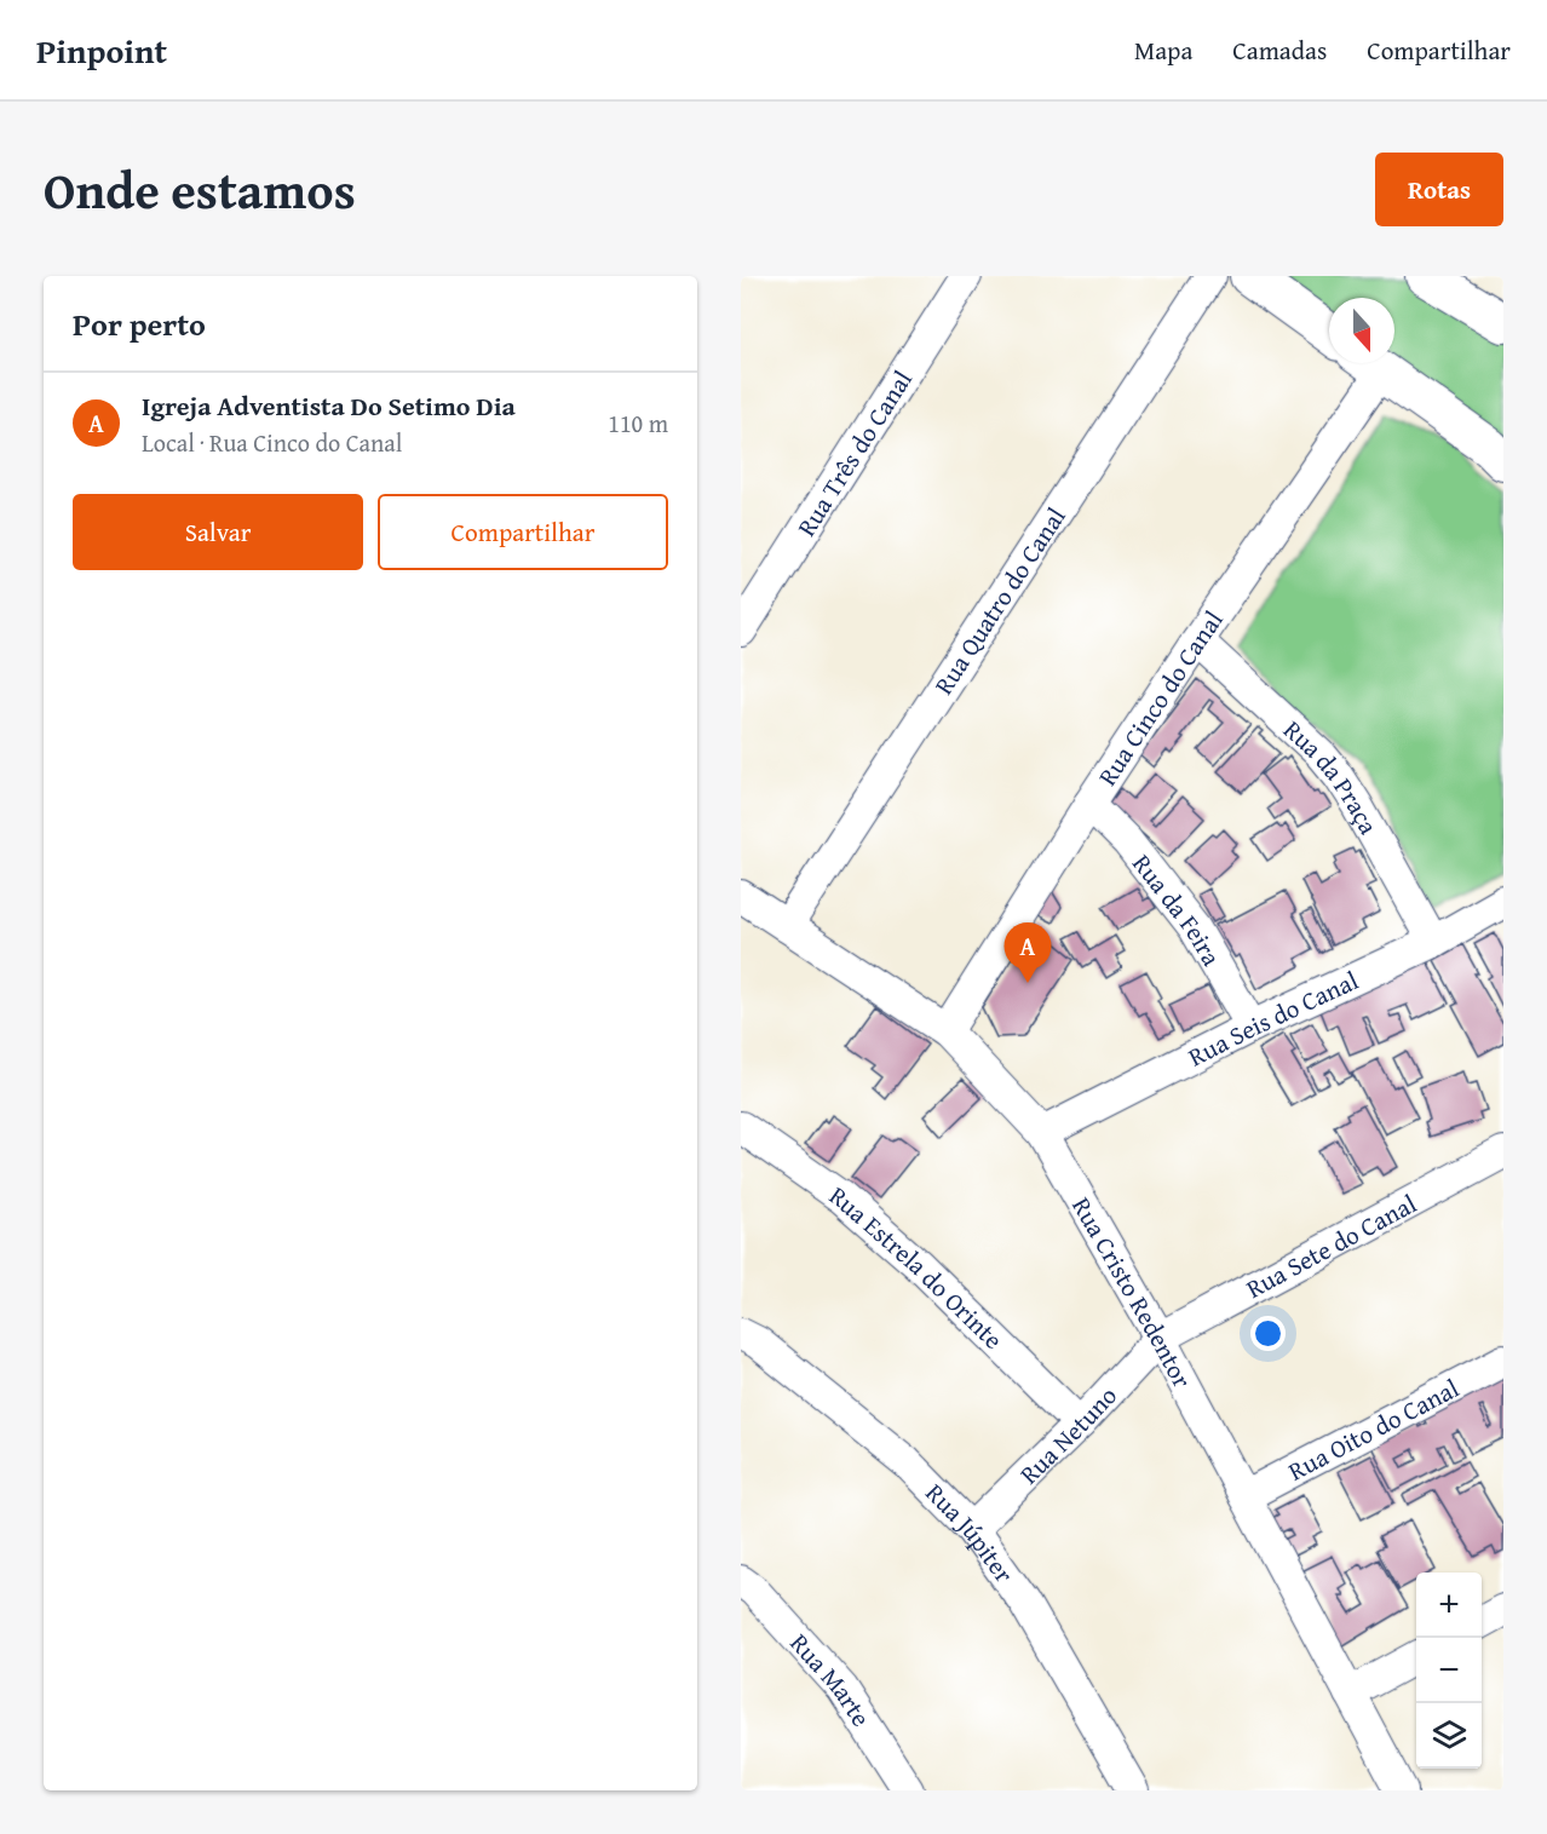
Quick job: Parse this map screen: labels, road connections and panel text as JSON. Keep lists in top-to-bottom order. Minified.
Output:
{"streets":{"street":["Rua Três do Canal","Rua Quatro do Canal","Rua Cinco do Canal","Rua da Praça","Rua da Feira","Rua Seis do Canal","Rua Sete do Canal","Rua Estrela do Orinte","Rua Cristo Redentor","Rua Oito do Canal","Rua Netuno","Rua Júpiter","Rua Marte"]},"crossings":[["Rua Quatro do Canal","Rua Cristo Redentor"],["Rua Cinco do Canal","Rua da Praça"],["Rua Cinco do Canal","Rua da Feira"],["Rua Cinco do Canal","Rua Cristo Redentor"],["Rua da Praça","Rua Seis do Canal"],["Rua da Feira","Rua Seis do Canal"],["Rua Seis do Canal","Rua Cristo Redentor"],["Rua Sete do Canal","Rua Cristo Redentor"],["Rua Sete do Canal","Rua Netuno"],["Rua Estrela do Orinte","Rua Netuno"],["Rua Cristo Redentor","Rua Oito do Canal"],["Rua Cristo Redentor","Rua Netuno"],["Rua Netuno","Rua Júpiter"]],"north":"bottom","page":{"header":"Pinpoint","nav":["Mapa","Camadas","Compartilhar"],"title":"Onde estamos","buttons":["Rotas",["Salvar","Compartilhar"]],"heading":"Por perto","list":[{"mark":"A","name":"Igreja Adventista Do Setimo Dia","note":"Local · Rua Cinco do Canal","value":"110 m"}],"pins":"A","map_buttons":["+","−"]}}
